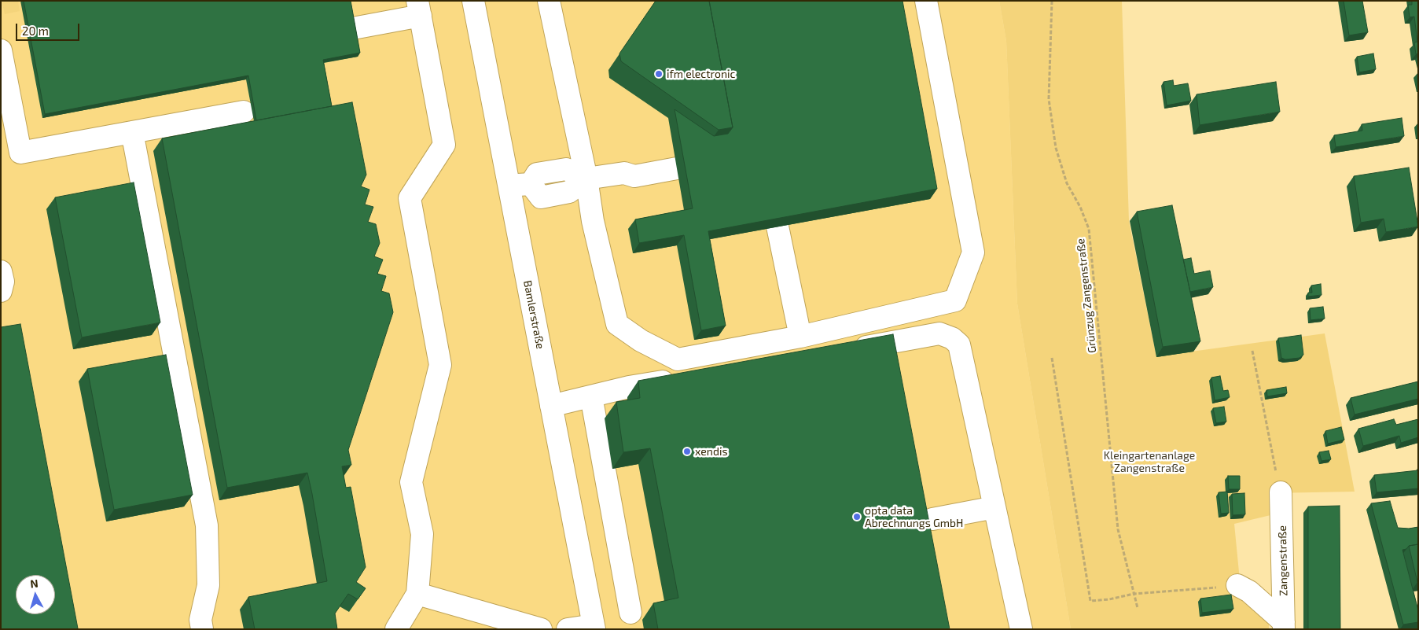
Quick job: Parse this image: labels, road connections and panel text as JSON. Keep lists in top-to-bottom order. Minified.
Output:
{"streets":{"street":["Bamlerstraße","Zangenstraße"],"path":["Grünzug Zangenstraße"]},"parks":["Kleingartenanlage Zangenstraße"],"places":["ifm electronic","xendis","opta data Abrechnungs GmbH"],"scale_bar":"20 m","north":"top"}
